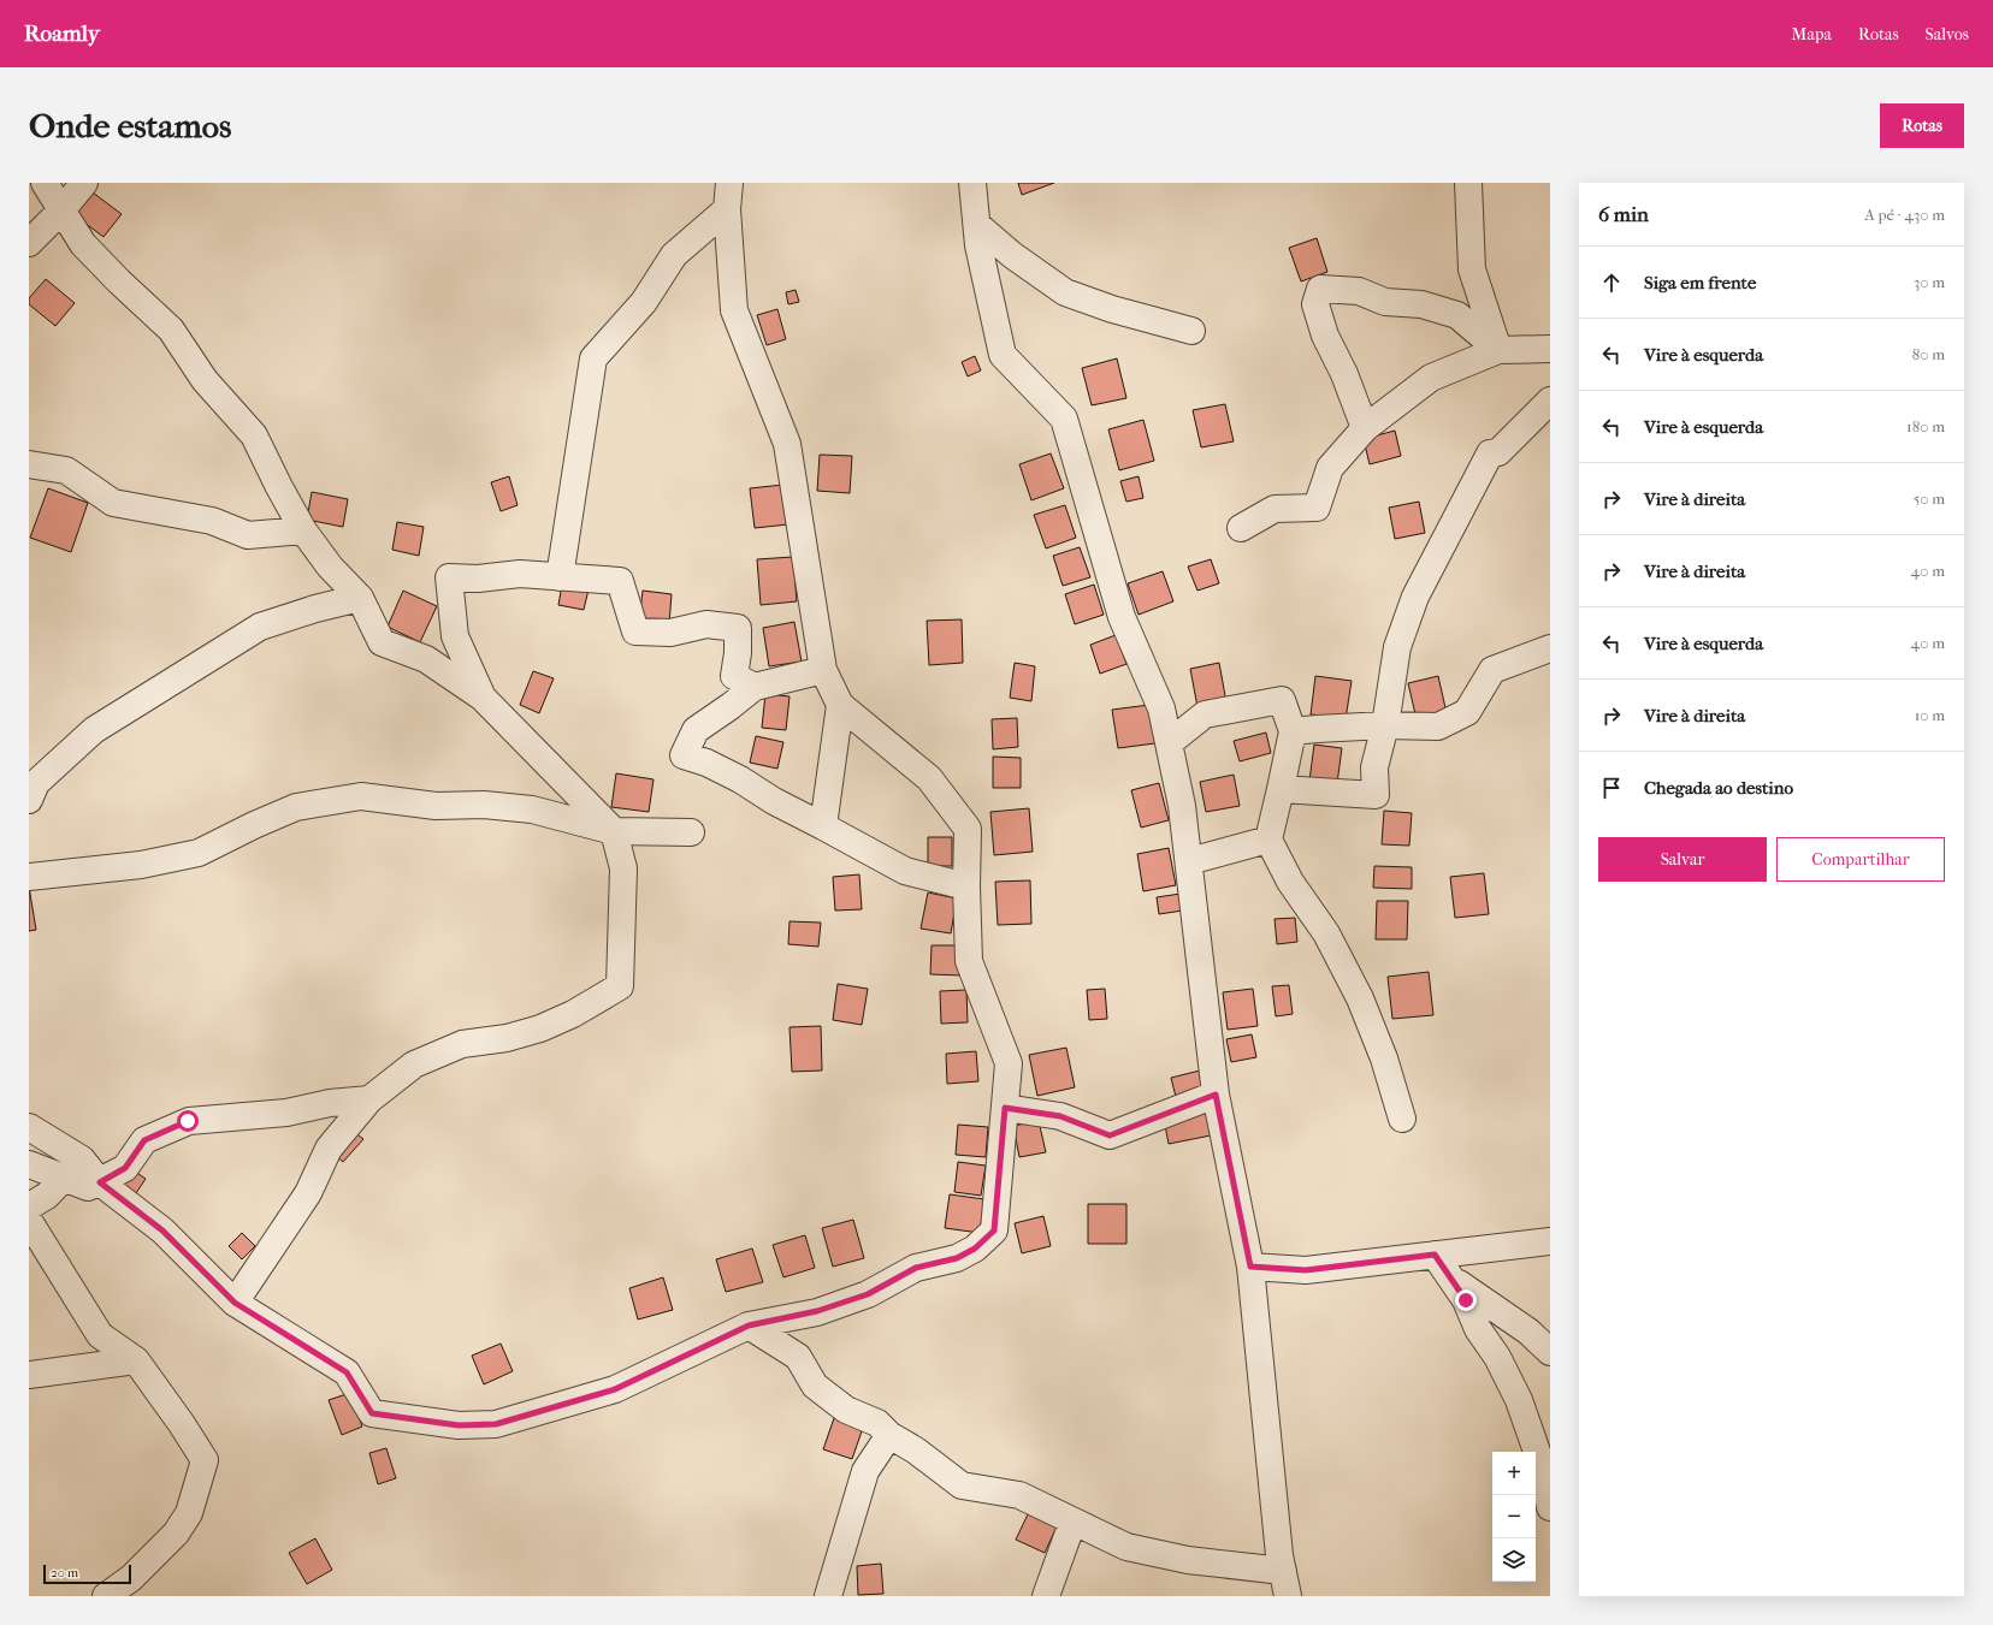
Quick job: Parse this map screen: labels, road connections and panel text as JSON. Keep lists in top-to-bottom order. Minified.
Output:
{"scale_bar":"20 m","page":{"header":"Roamly","nav":["Mapa","Rotas","Salvos"],"buttons":["Rotas",["Salvar","Compartilhar"]],"title":"Onde estamos","heading":["6 min","A pé · 430 m"],"list":[["Siga em frente","30 m"],["Vire à esquerda","80 m"],["Vire à esquerda","180 m"],["Vire à direita","50 m"],["Vire à direita","40 m"],["Vire à esquerda","40 m"],["Vire à direita","10 m"],"Chegada ao destino"],"map_buttons":["+","−"],"scale":"20 m"}}
